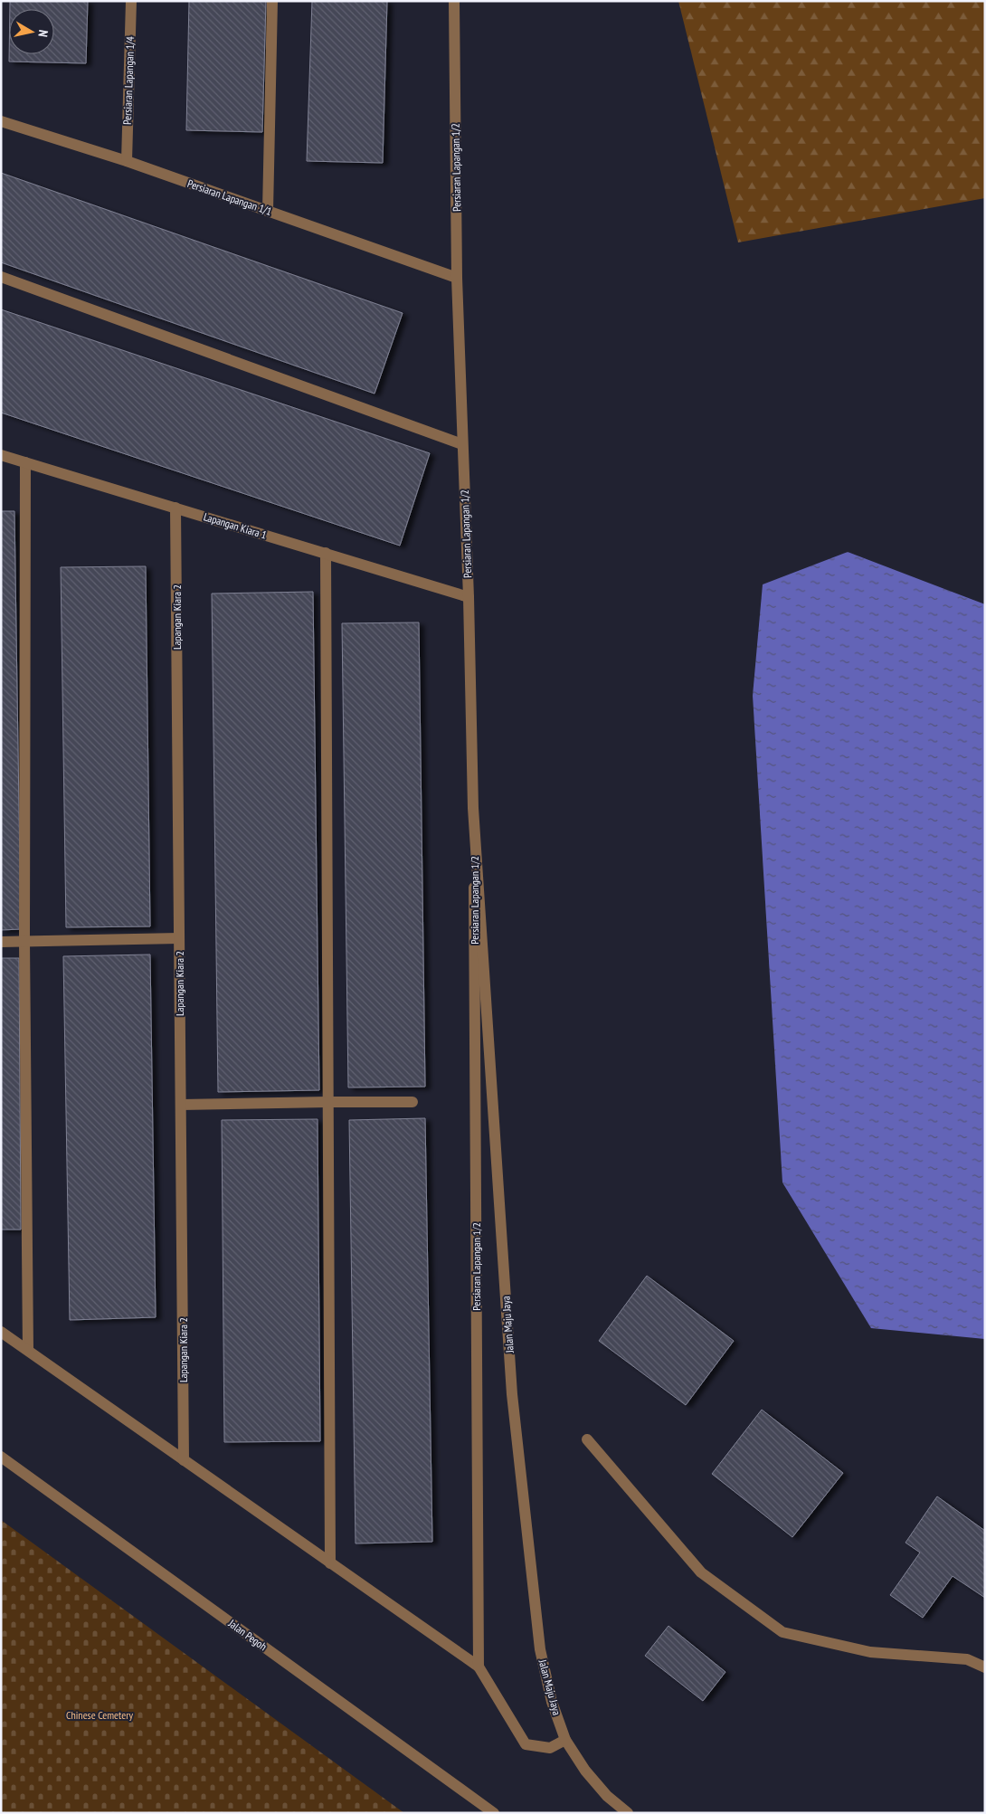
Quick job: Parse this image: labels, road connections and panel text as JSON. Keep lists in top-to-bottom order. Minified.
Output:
{"streets":{"street":["Persiaran Lapangan 1/4","Persiaran Lapangan 1/2","Persiaran Lapangan 1/1","Lapangan Kiara 1","Lapangan Kiara 2","Jalan Maju Jaya","Jalan Pegoh"]},"crossings":[["Persiaran Lapangan 1/4","Persiaran Lapangan 1/1"],["Persiaran Lapangan 1/2","Persiaran Lapangan 1/1"],["Persiaran Lapangan 1/2","Lapangan Kiara 1"],["Persiaran Lapangan 1/2","Jalan Maju Jaya"],["Lapangan Kiara 1","Lapangan Kiara 2"]],"parks":["Chinese Cemetery"],"north":"right"}
